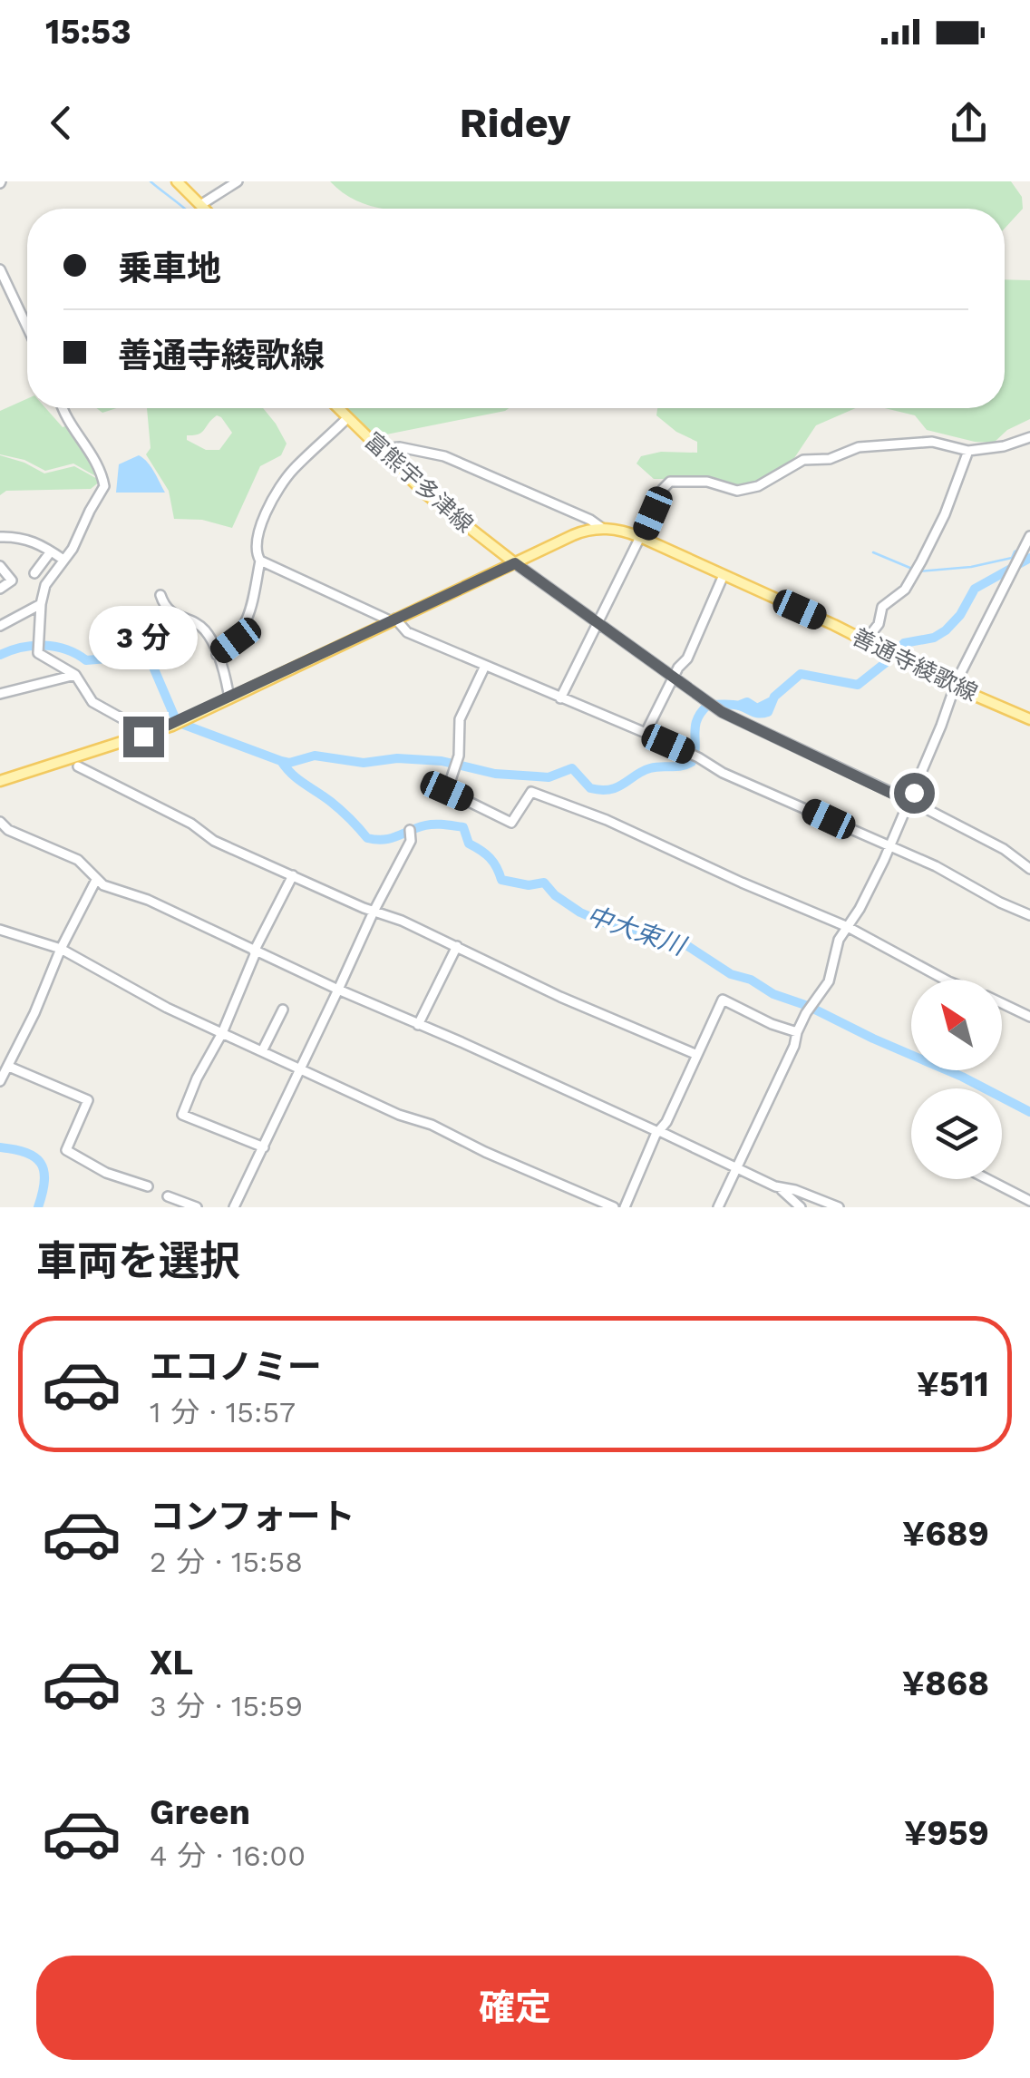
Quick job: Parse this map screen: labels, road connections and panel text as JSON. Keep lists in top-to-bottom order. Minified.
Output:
{"streets":{"main road":["富熊宇多津線","善通寺綾歌線"]},"crossings":[["富熊宇多津線","善通寺綾歌線"]],"water":["中大束川"],"north":"top left","page":{"status":"15:53","header":"Ridey","banner":["乗車地","善通寺綾歌線"],"bubble":"3 分","heading":"車両を選択","list":[{"name":"エコノミー","note":"1 分 · 15:57","value":"¥511"},{"name":"コンフォート","note":"2 分 · 15:58","value":"¥689"},{"name":"XL","note":"3 分 · 15:59","value":"¥868"},{"name":"Green","note":"4 分 · 16:00","value":"¥959"}],"buttons":"確定"}}
